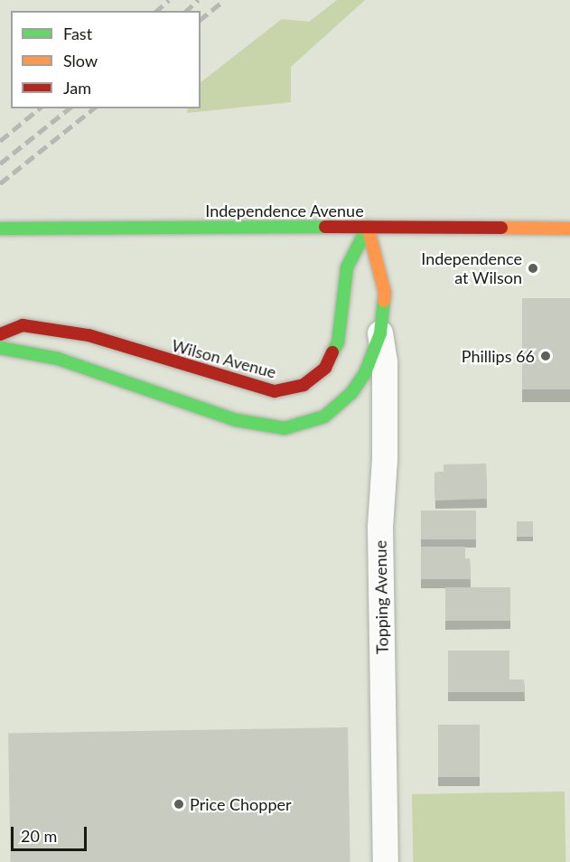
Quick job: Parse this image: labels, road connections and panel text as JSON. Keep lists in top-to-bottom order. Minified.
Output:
{"streets":{"main road":["Independence Avenue","Wilson Avenue"],"street":["Topping Avenue"]},"crossings":[["Independence Avenue","Wilson Avenue"]],"places":["Independence at Wilson","Phillips 66","Price Chopper"],"legend":["Fast","Slow","Jam"],"scale_bar":"20 m"}
